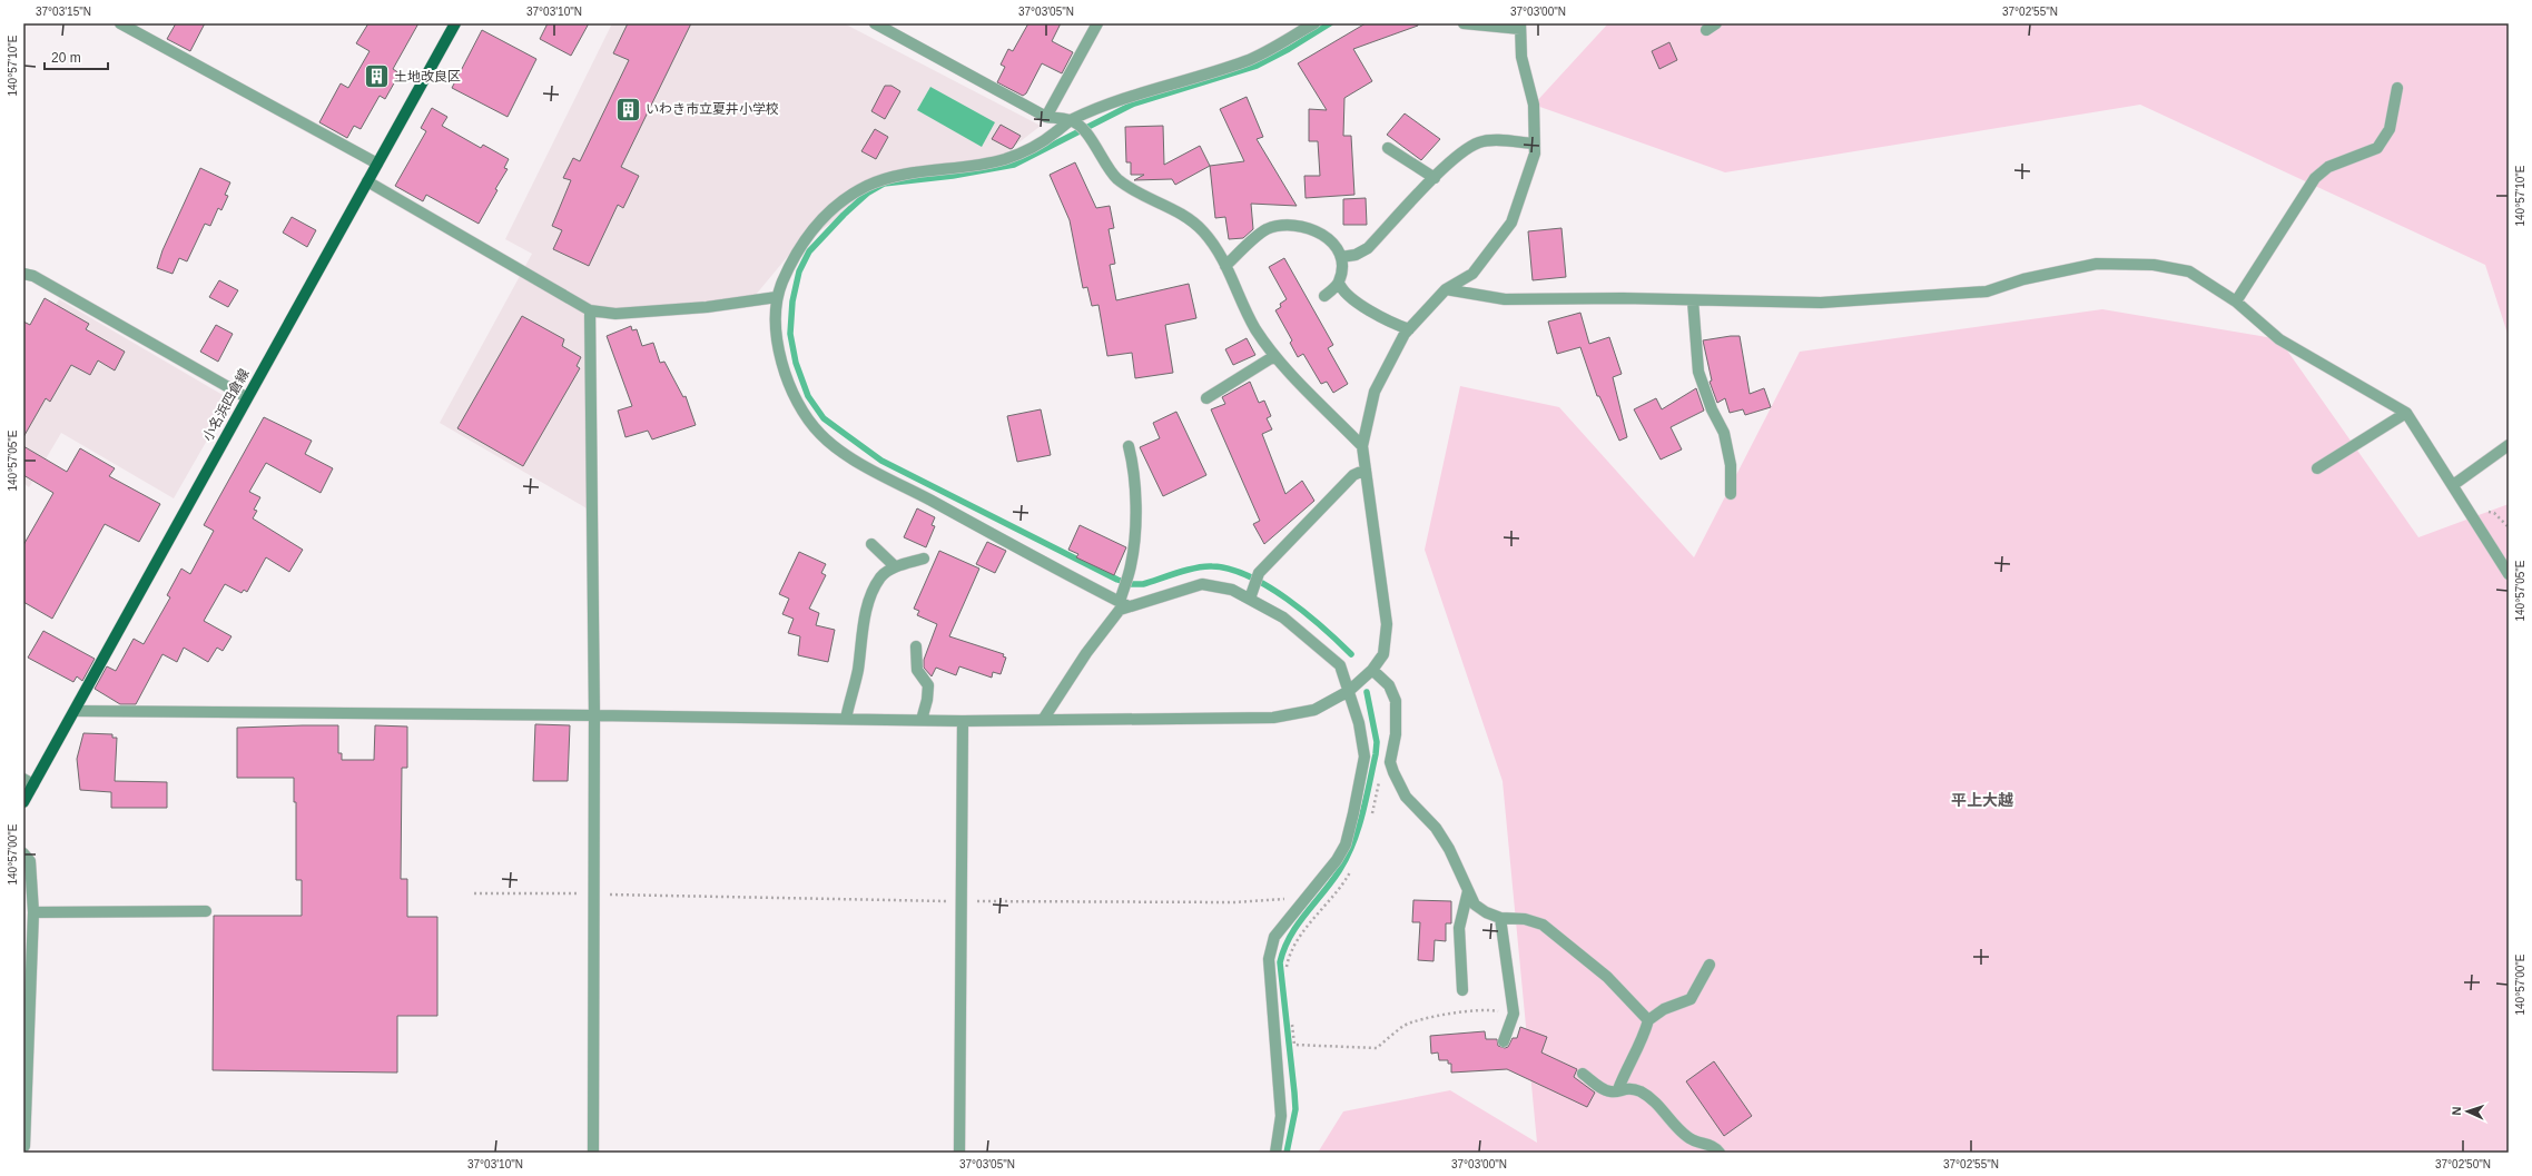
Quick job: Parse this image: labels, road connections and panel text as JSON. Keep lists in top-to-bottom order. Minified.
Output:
{"streets":{"main road":["小名浜四倉線"]},"districts":["平上大越"],"places":{"building":["土地改良区","いわき市立夏井小学校"]},"scale_bar":"20 m","north":"left","coordinates":["37°03'15\"N","37°03'10\"N","37°03'05\"N","37°03'00\"N","37°02'55\"N","140°57'10\"E","140°57'05\"E","140°57'00\"E","37°02'50\"N"]}
